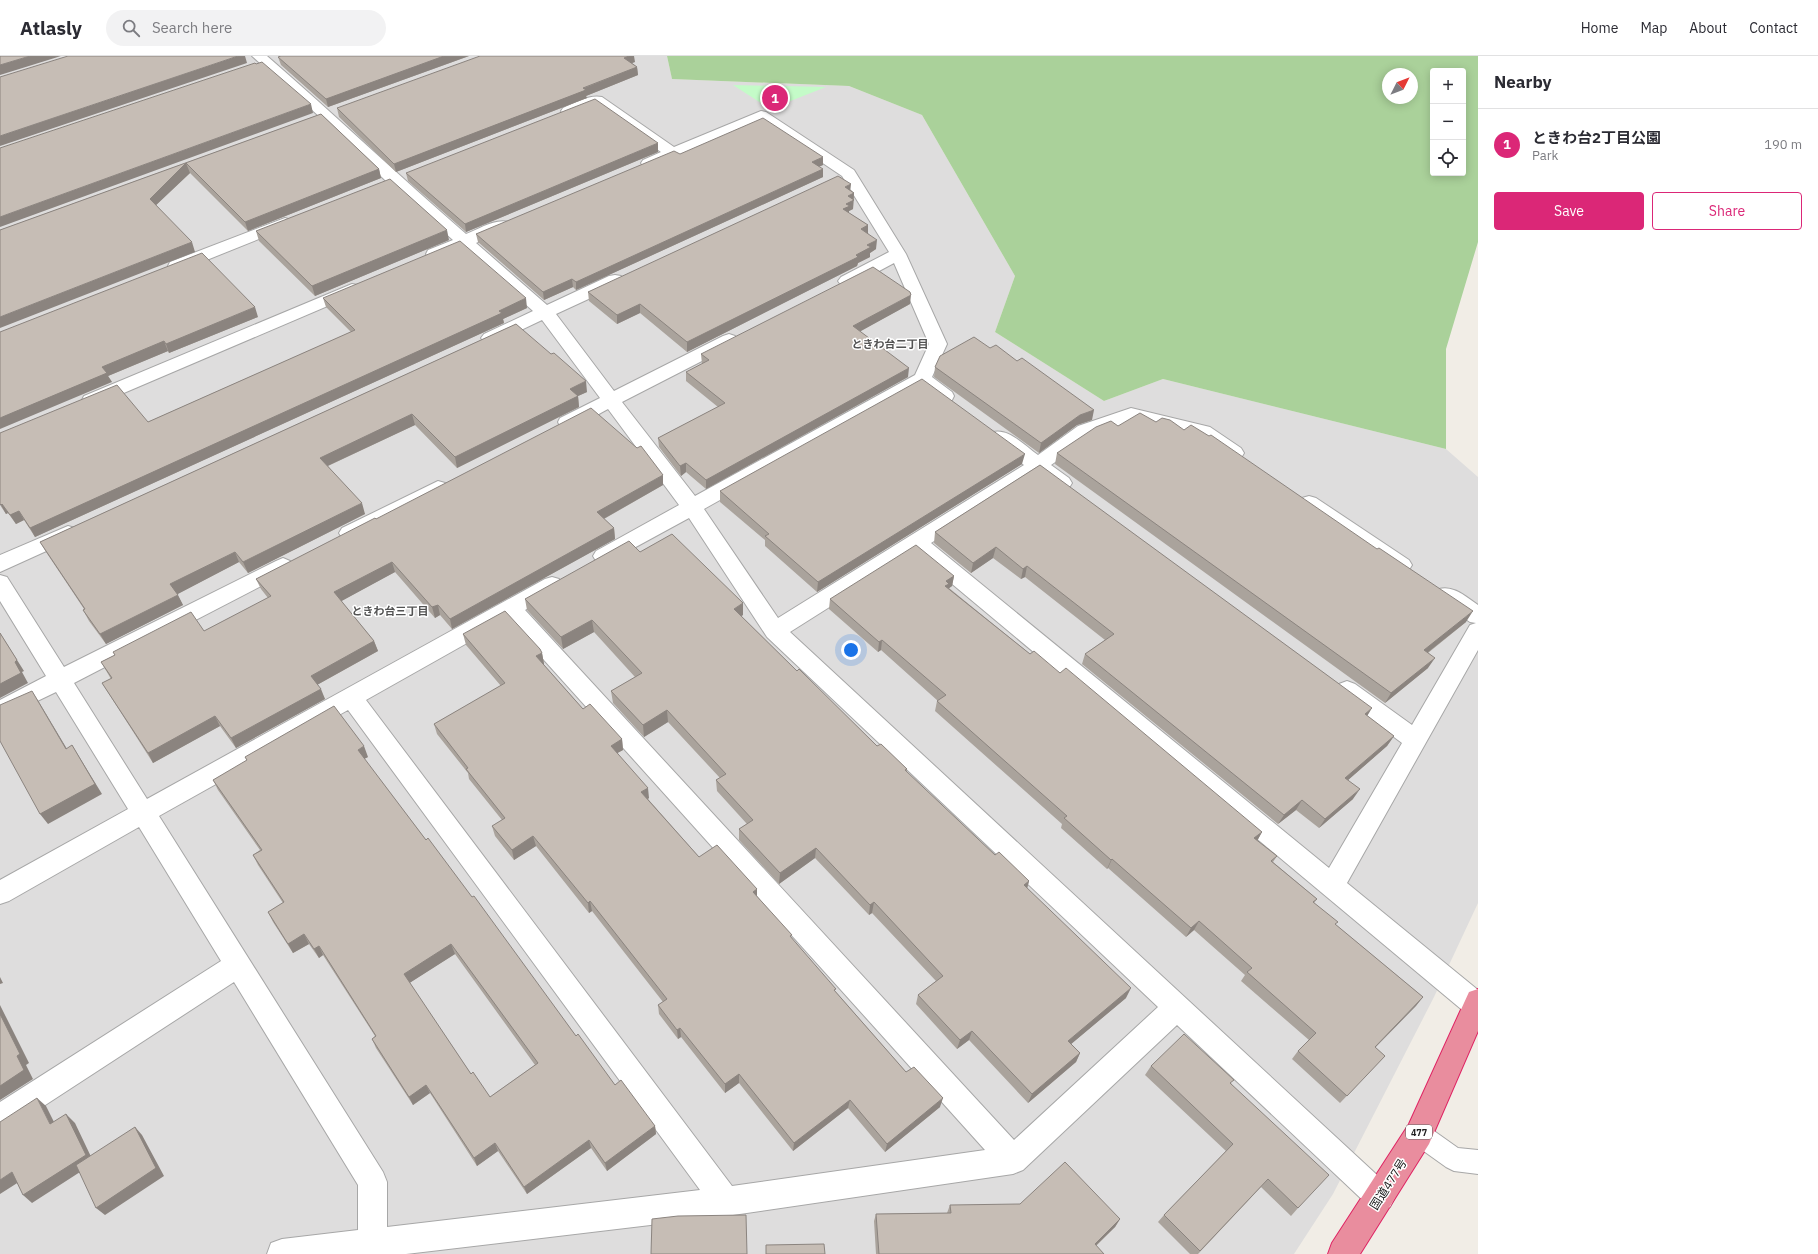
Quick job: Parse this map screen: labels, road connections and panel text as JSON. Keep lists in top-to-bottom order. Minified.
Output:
{"streets":{"highway":["477","国道477号"]},"districts":["ときわ台二丁目","ときわ台三丁目"],"north":"top right","page":{"header":"Atlasly","search":"Search here","nav":["Home","Map","About","Contact"],"heading":"Nearby","map_buttons":["+","−"],"pins":"1","list":[{"mark":"1","name":"ときわ台2丁目公園","note":"Park","value":"190 m"}],"buttons":["Save","Share"]}}
